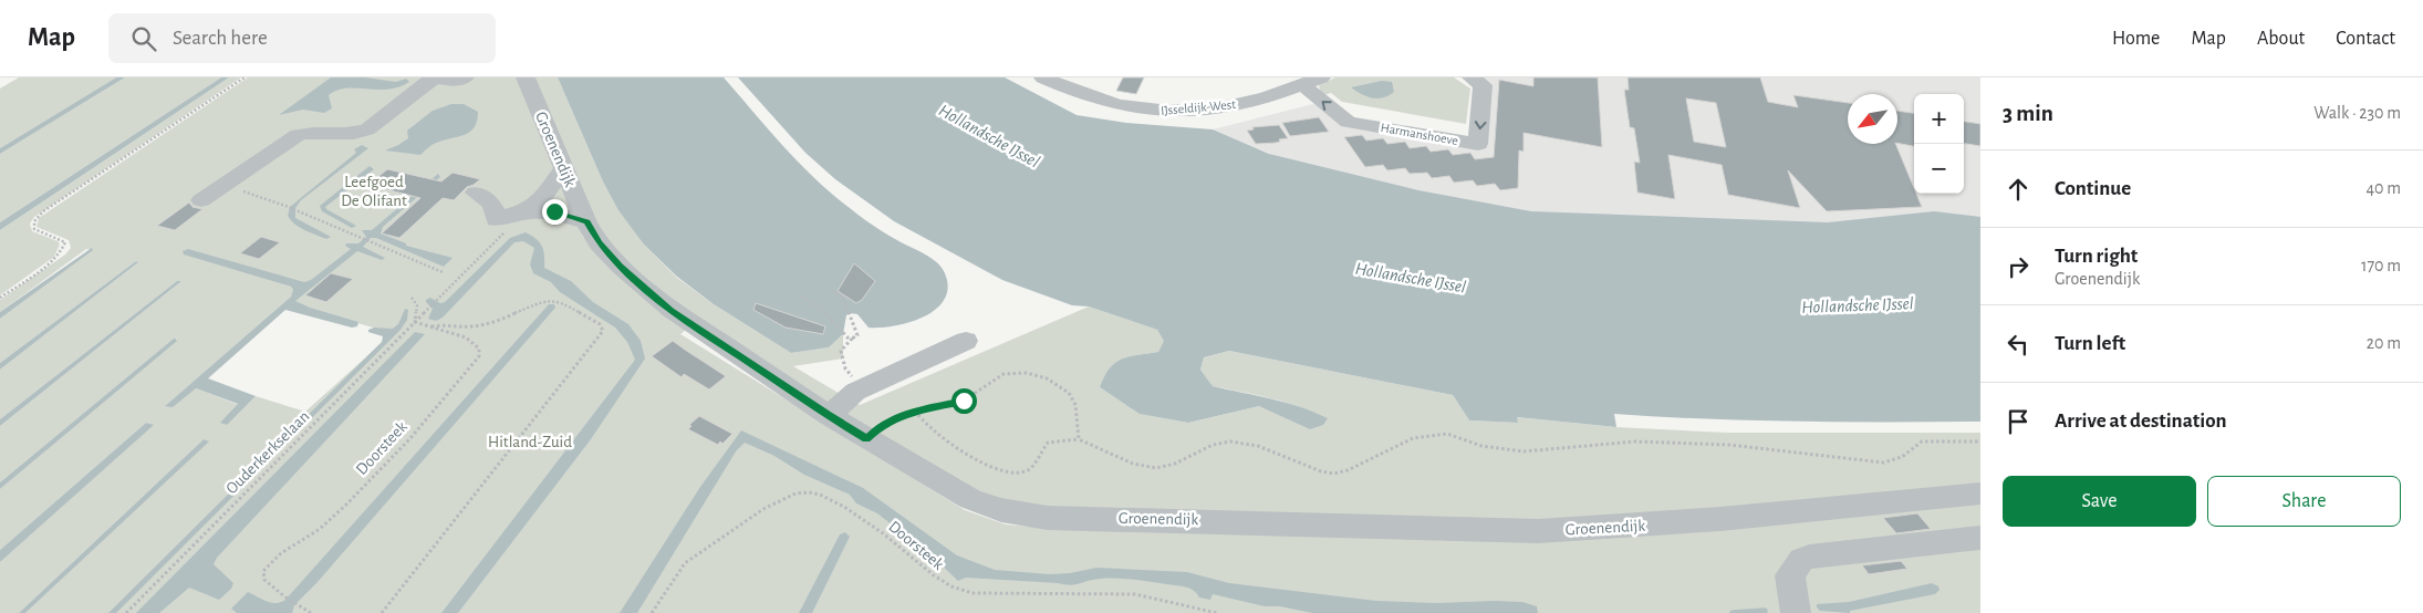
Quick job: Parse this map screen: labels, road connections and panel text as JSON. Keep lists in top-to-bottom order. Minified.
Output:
{"streets":{"street":["IJsseldijk-West","Harmanshoeve","Groenendijk"],"path":["Doorsteek","Ouderkerkselaan"]},"crossings":[["IJsseldijk-West","Harmanshoeve"],["Doorsteek","Ouderkerkselaan"]],"water":["Hollandsche IJssel"],"parks":["Leefgoed De Olifant","Hitland-Zuid"],"north":"bottom left","page":{"header":"Map","search":"Search here","nav":["Home","Map","About","Contact"],"heading":["3 min","Walk · 230 m"],"map_buttons":["+","−"],"list":[["Continue","40 m"],["Turn right","Groenendijk","170 m"],["Turn left","20 m"],"Arrive at destination"],"buttons":["Save","Share"]}}
